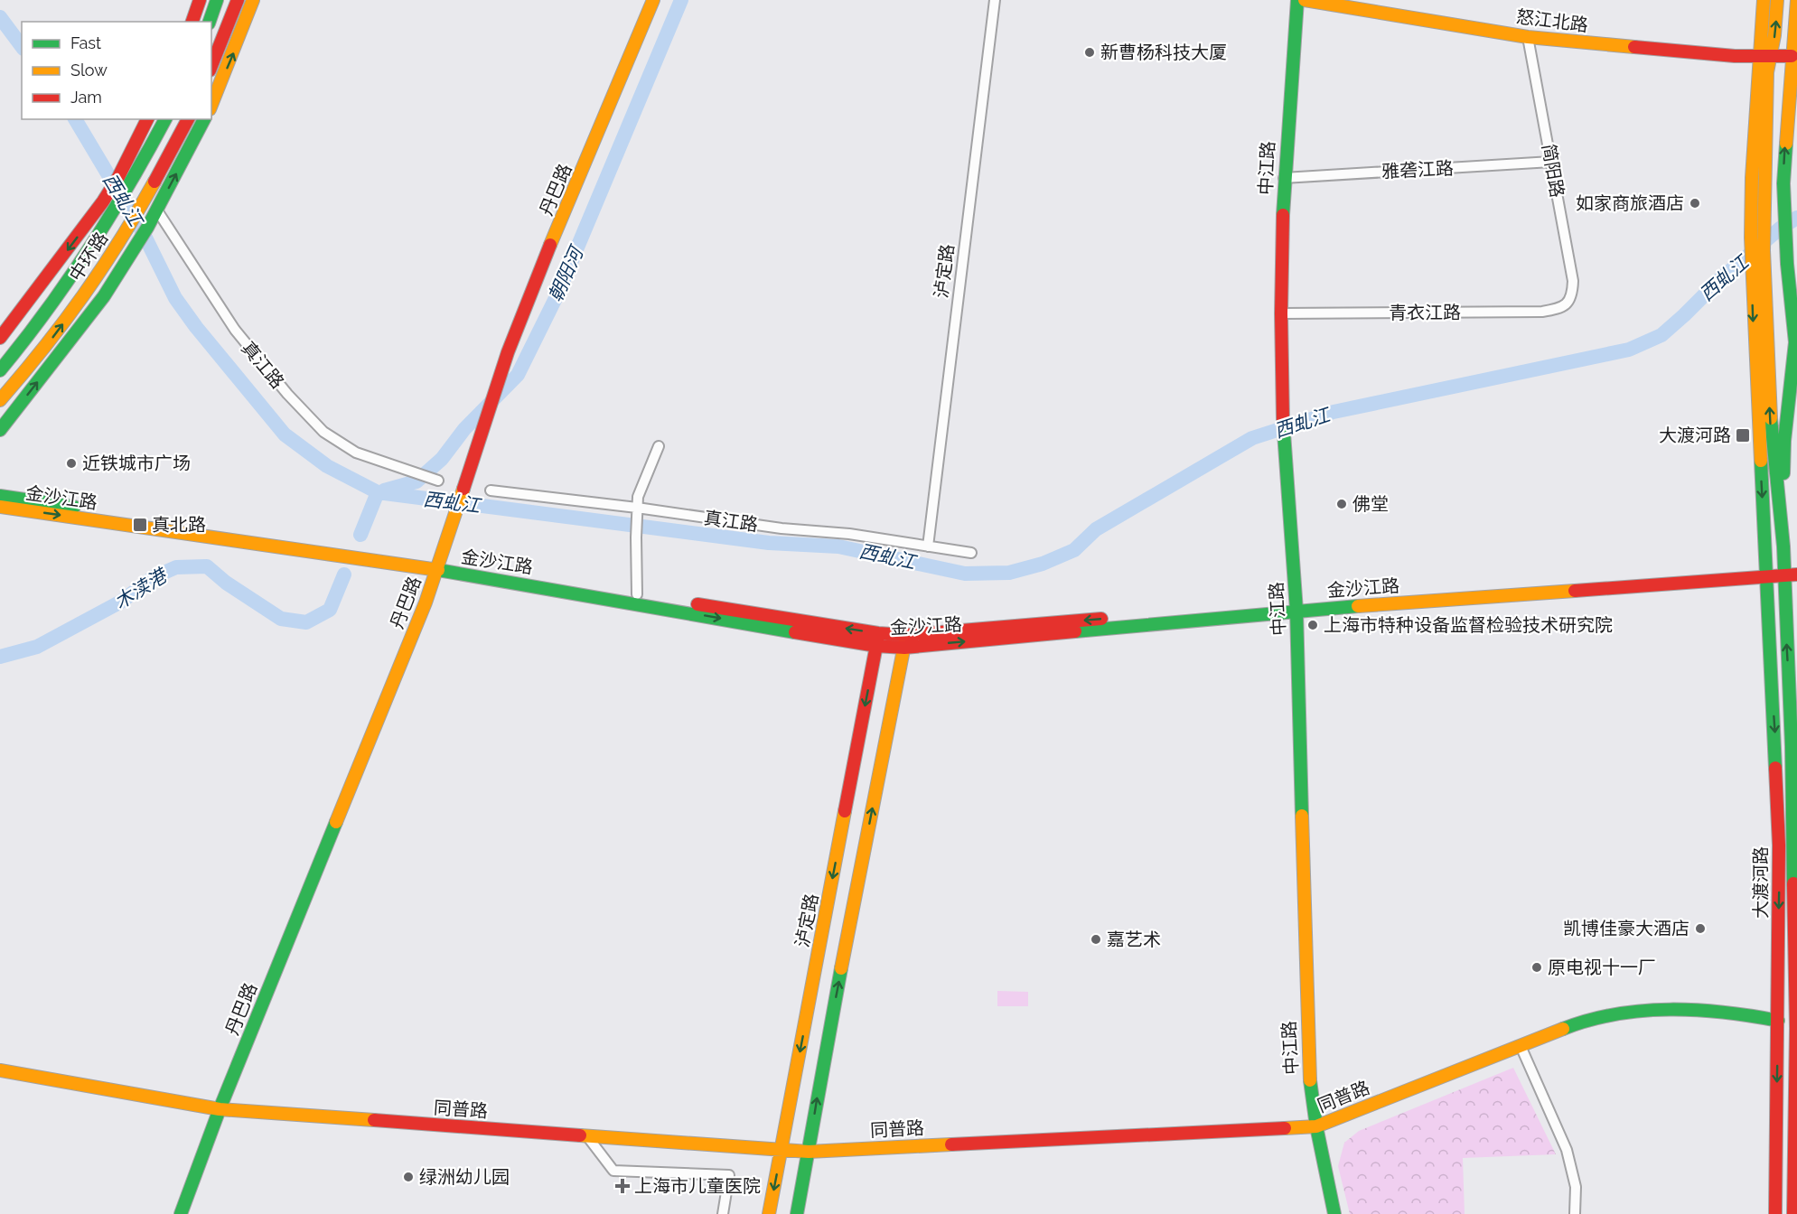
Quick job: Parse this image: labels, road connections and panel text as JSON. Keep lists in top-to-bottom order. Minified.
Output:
{"streets":{"main road":["怒江北路","中江路","丹巴路","中环路","泸定路","金沙江路","大渡河路","同普路"],"street":["雅砻江路","简阳路","青衣江路","真江路"]},"crossings":[["怒江北路","简阳路"],["怒江北路","大渡河路"],["中江路","雅砻江路"],["中江路","青衣江路"],["中江路","金沙江路"],["中江路","同普路"],["雅砻江路","简阳路"],["简阳路","青衣江路"],["丹巴路","金沙江路"],["丹巴路","同普路"],["泸定路","真江路"],["泸定路","金沙江路"],["泸定路","同普路"],["金沙江路","大渡河路"],["大渡河路","同普路"]],"one_way":["泸定路"],"water":["西虬江","朝阳河","木渎港"],"places":{"other":["新曹杨科技大厦","如家商旅酒店","近铁城市广场","佛堂","上海市特种设备监督检验技术研究院","凯博佳豪大酒店","嘉艺术","原电视十一厂","绿洲幼儿园"],"transit":["大渡河路","真北路"],"health":["上海市儿童医院"]},"legend":["Fast","Slow","Jam"]}
